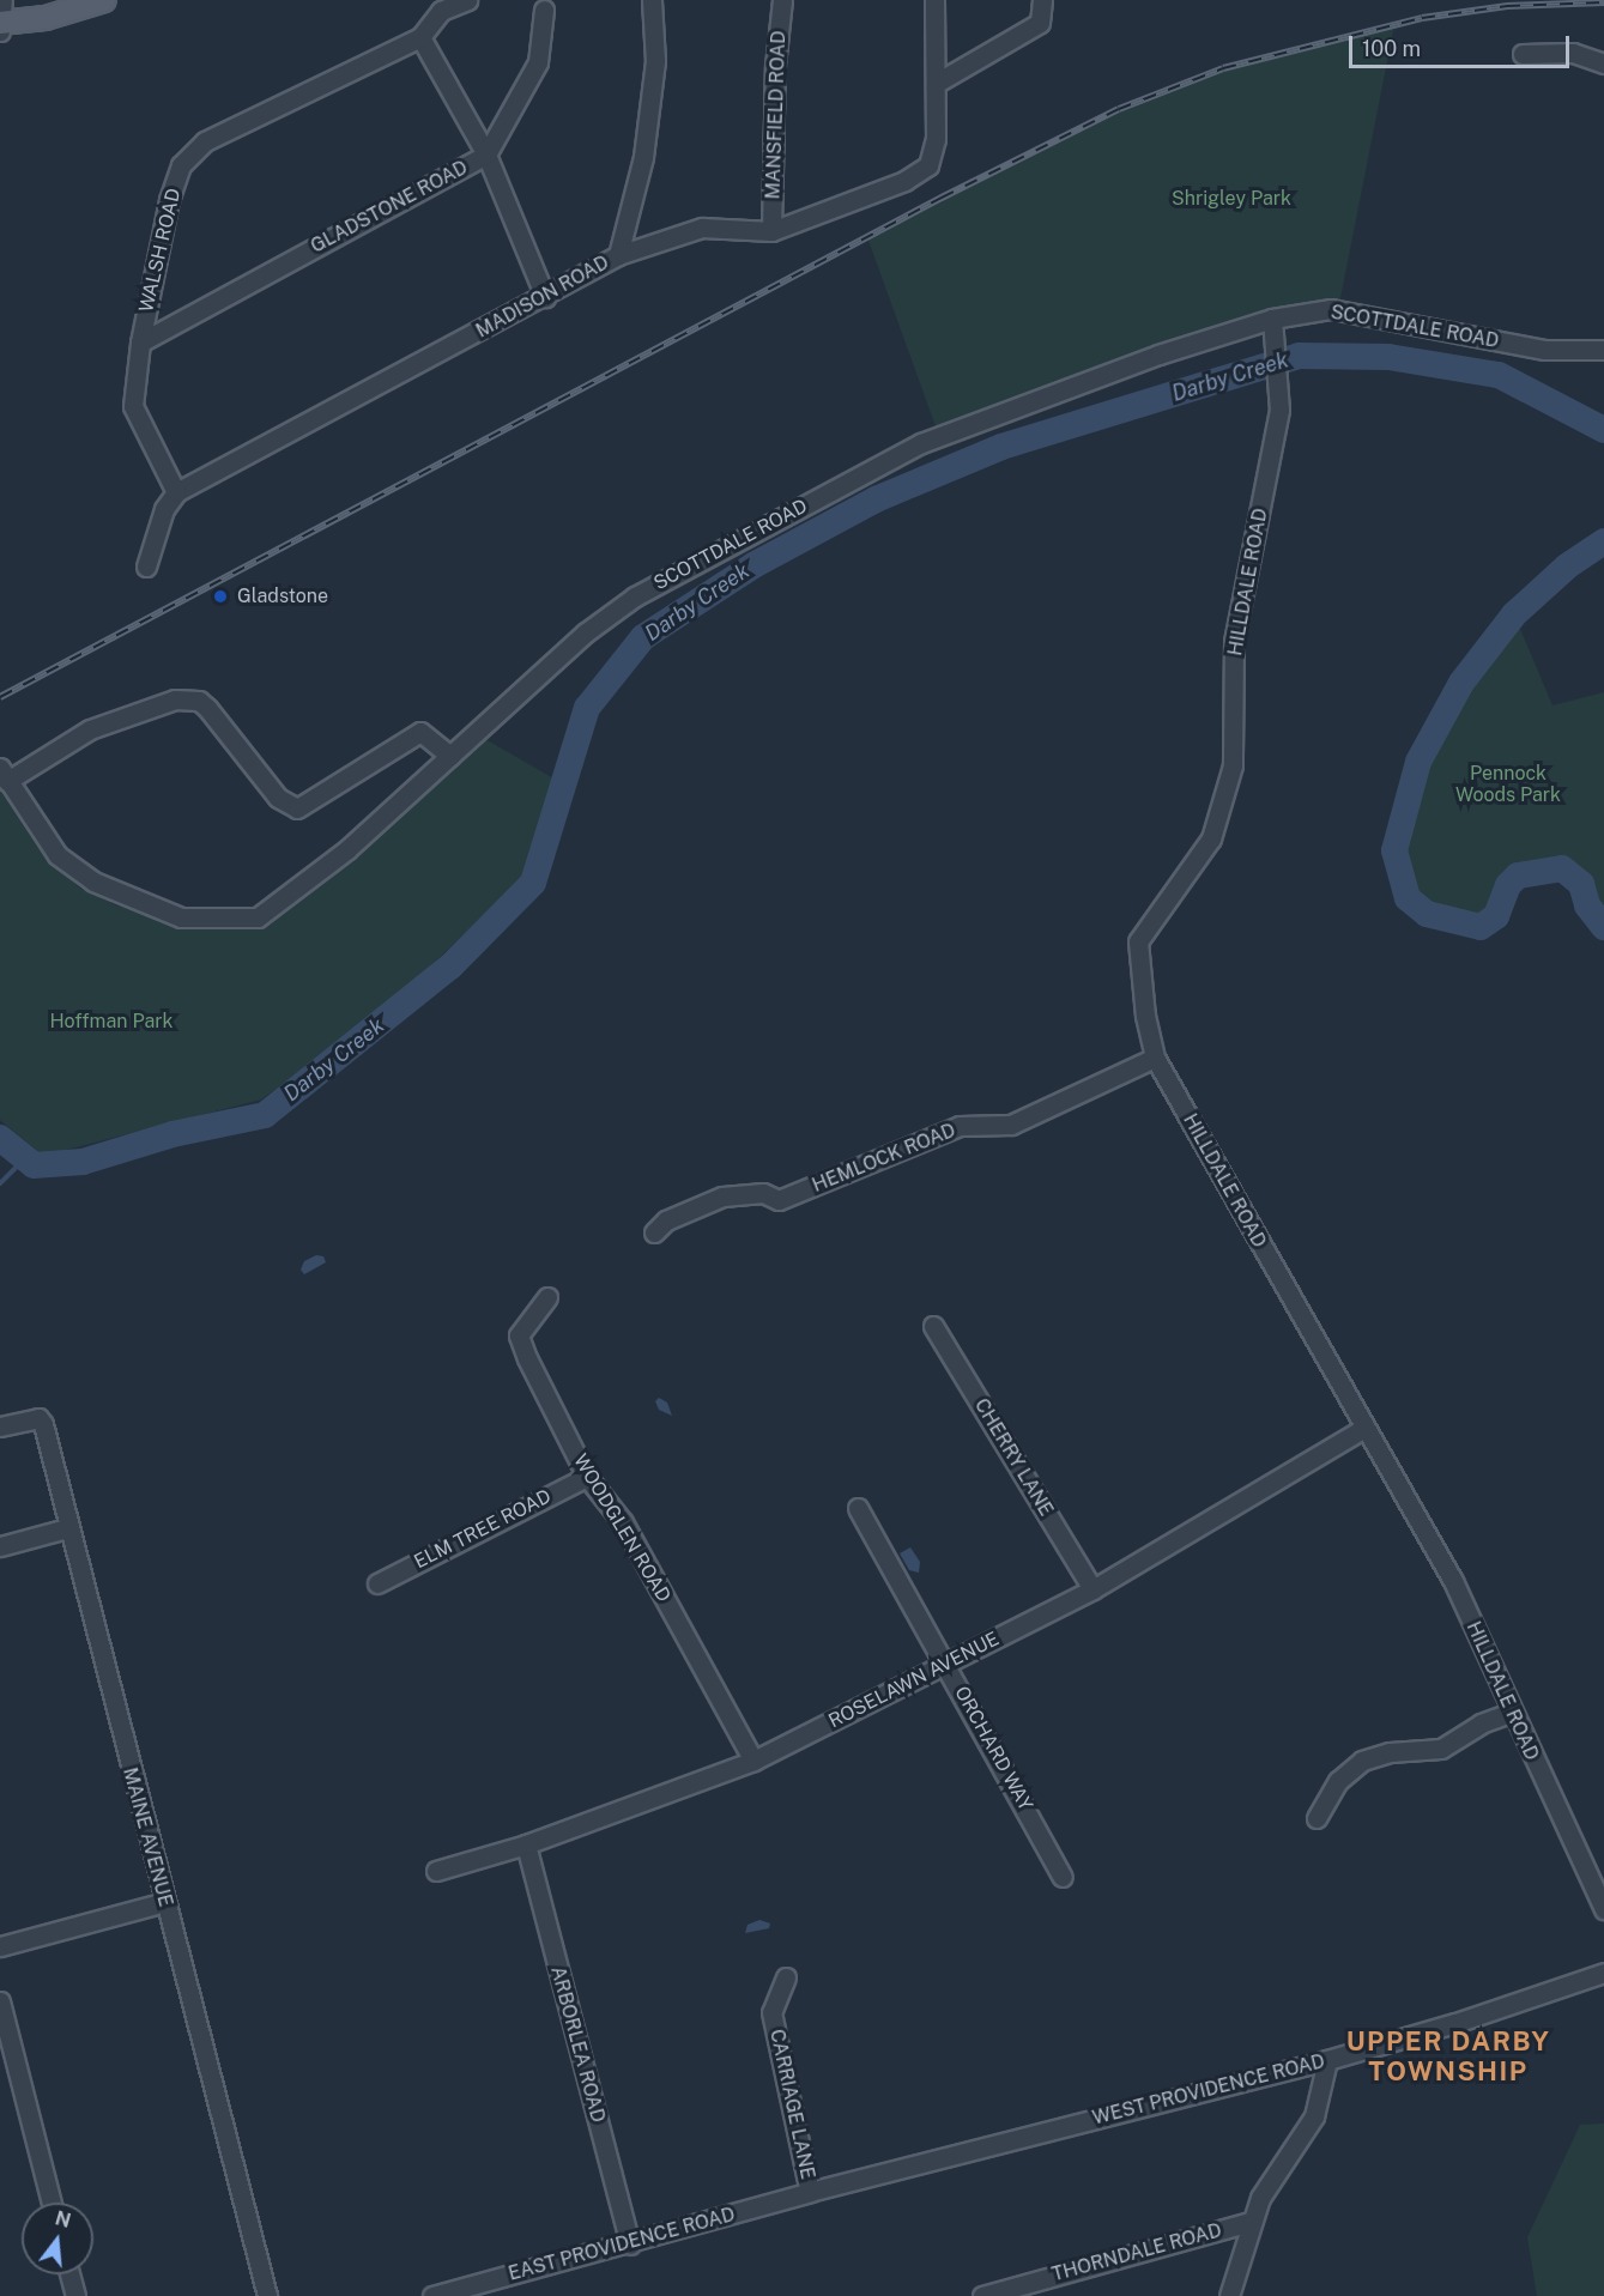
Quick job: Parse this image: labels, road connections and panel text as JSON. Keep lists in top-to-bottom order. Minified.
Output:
{"streets":{"street":["MANSFIELD ROAD","GLADSTONE ROAD","WALSH ROAD","MADISON ROAD","SCOTTDALE ROAD","HILLDALE ROAD","HEMLOCK ROAD","CHERRY LANE","WOODGLEN ROAD","ELM TREE ROAD","ROSELAWN AVENUE","ORCHARD WAY","MAINE AVENUE","ARBORLEA ROAD","WEST PROVIDENCE ROAD","CARRIAGE LANE","EAST PROVIDENCE ROAD","THORNDALE ROAD"]},"crossings":[["MANSFIELD ROAD","MADISON ROAD"],["GLADSTONE ROAD","WALSH ROAD"],["WALSH ROAD","MADISON ROAD"],["SCOTTDALE ROAD","HILLDALE ROAD"],["HILLDALE ROAD","HEMLOCK ROAD"],["HILLDALE ROAD","ROSELAWN AVENUE"],["CHERRY LANE","ROSELAWN AVENUE"],["WOODGLEN ROAD","ELM TREE ROAD"],["WOODGLEN ROAD","ROSELAWN AVENUE"],["ROSELAWN AVENUE","ORCHARD WAY"],["ROSELAWN AVENUE","ARBORLEA ROAD"],["ARBORLEA ROAD","EAST PROVIDENCE ROAD"],["WEST PROVIDENCE ROAD","CARRIAGE LANE"],["WEST PROVIDENCE ROAD","EAST PROVIDENCE ROAD"],["CARRIAGE LANE","EAST PROVIDENCE ROAD"]],"districts":["UPPER DARBY TOWNSHIP"],"water":["Darby Creek"],"parks":["Shrigley Park","Pennock Woods Park","Hoffman Park"],"places":["Gladstone"],"scale_bar":"100 m","north":"top"}
